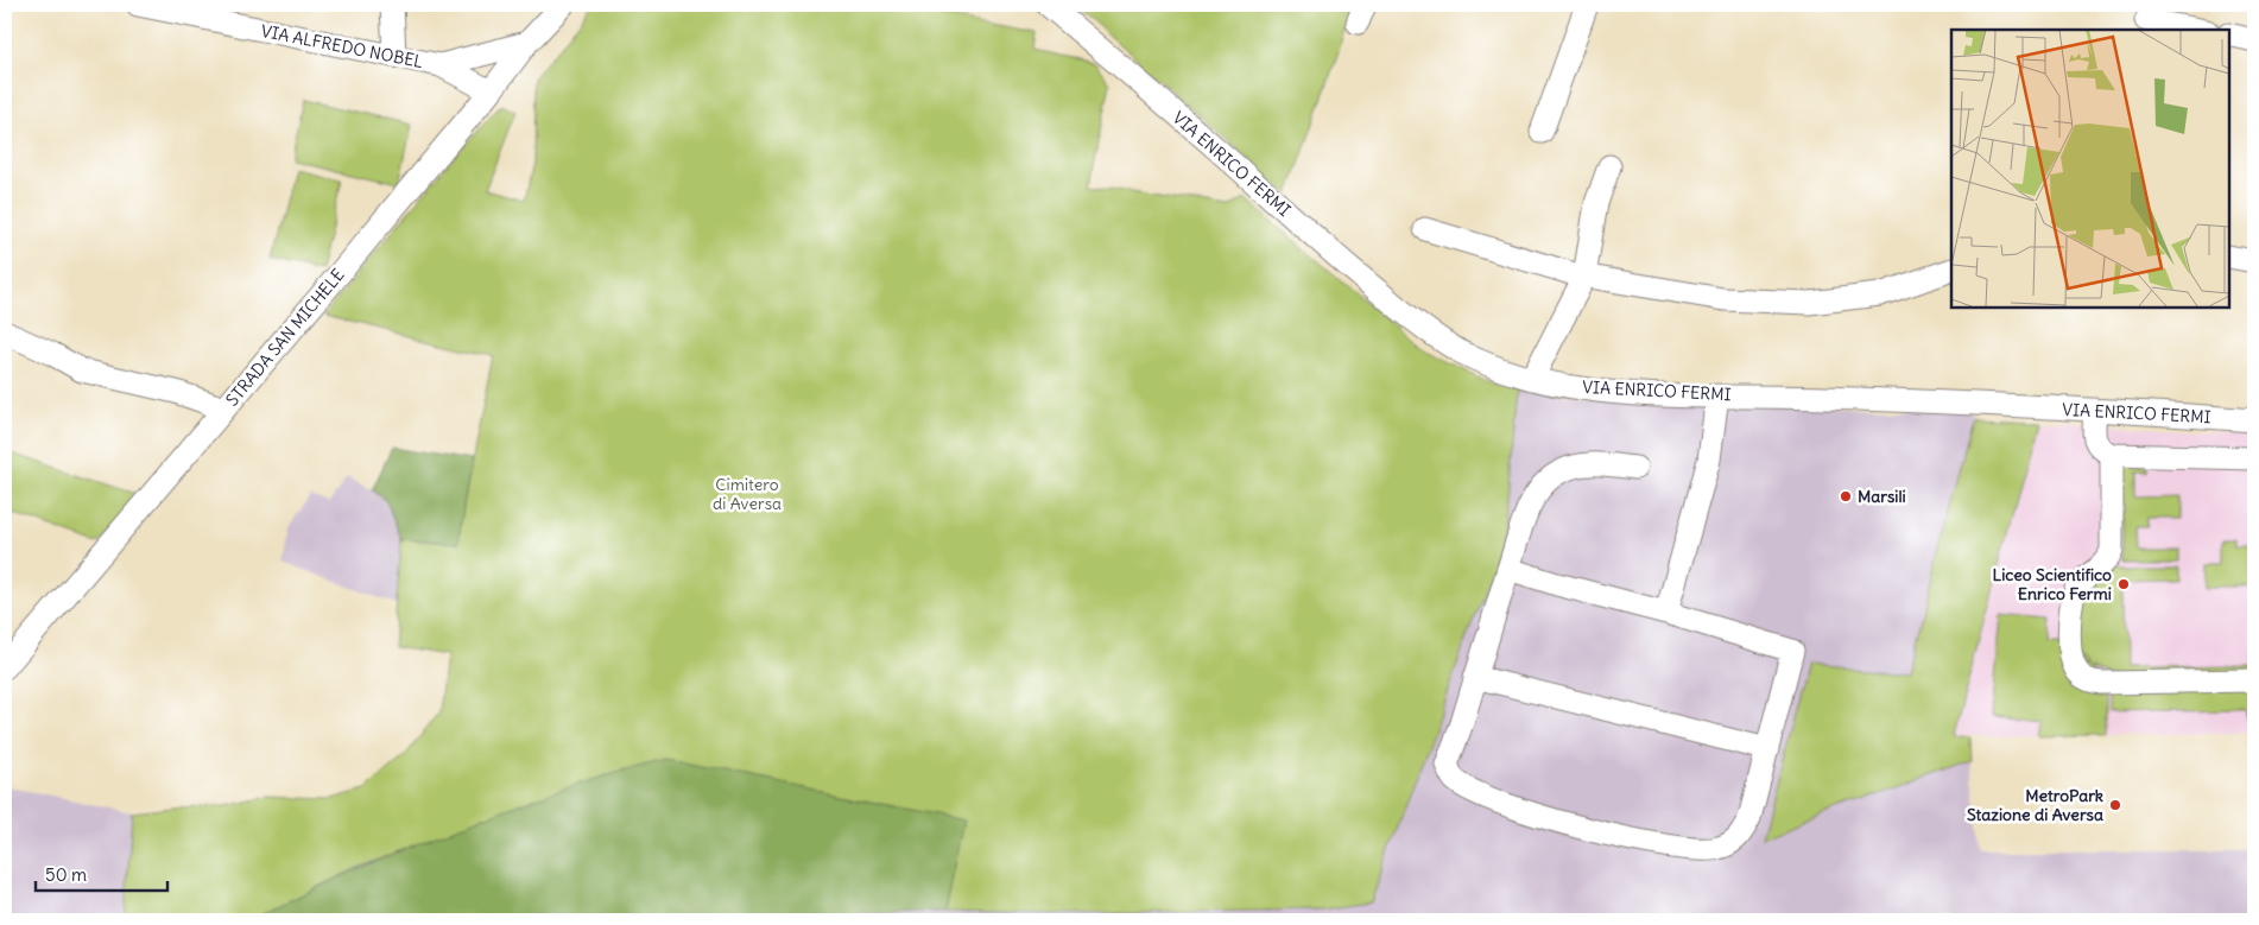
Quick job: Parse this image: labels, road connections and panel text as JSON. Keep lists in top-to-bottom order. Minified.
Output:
{"streets":{"street":["VIA ALFREDO NOBEL","VIA ENRICO FERMI","STRADA SAN MICHELE"]},"crossings":[["VIA ALFREDO NOBEL","STRADA SAN MICHELE"]],"parks":["Cimitero di Aversa"],"places":["Marsili","Liceo Scientifico Enrico Fermi","MetroPark Stazione di Aversa"],"scale_bar":"50 m"}
